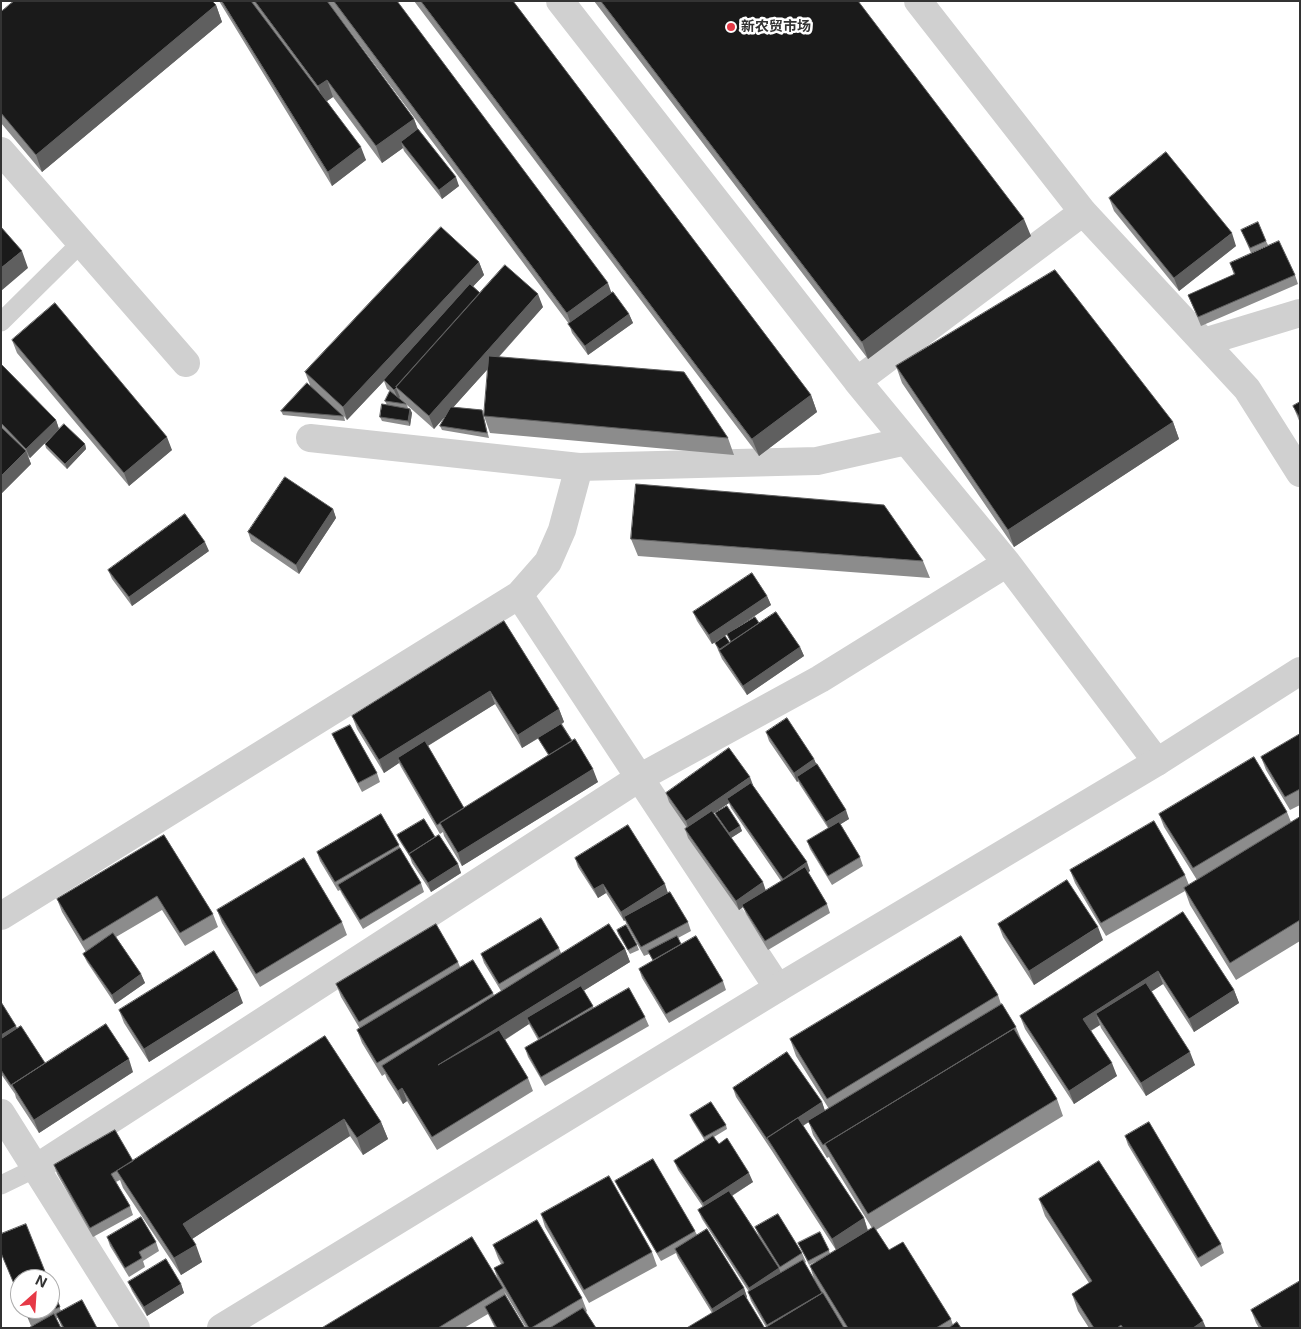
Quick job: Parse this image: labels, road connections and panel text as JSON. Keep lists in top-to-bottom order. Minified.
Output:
{"places":["新农贸市场"],"north":"top right"}
